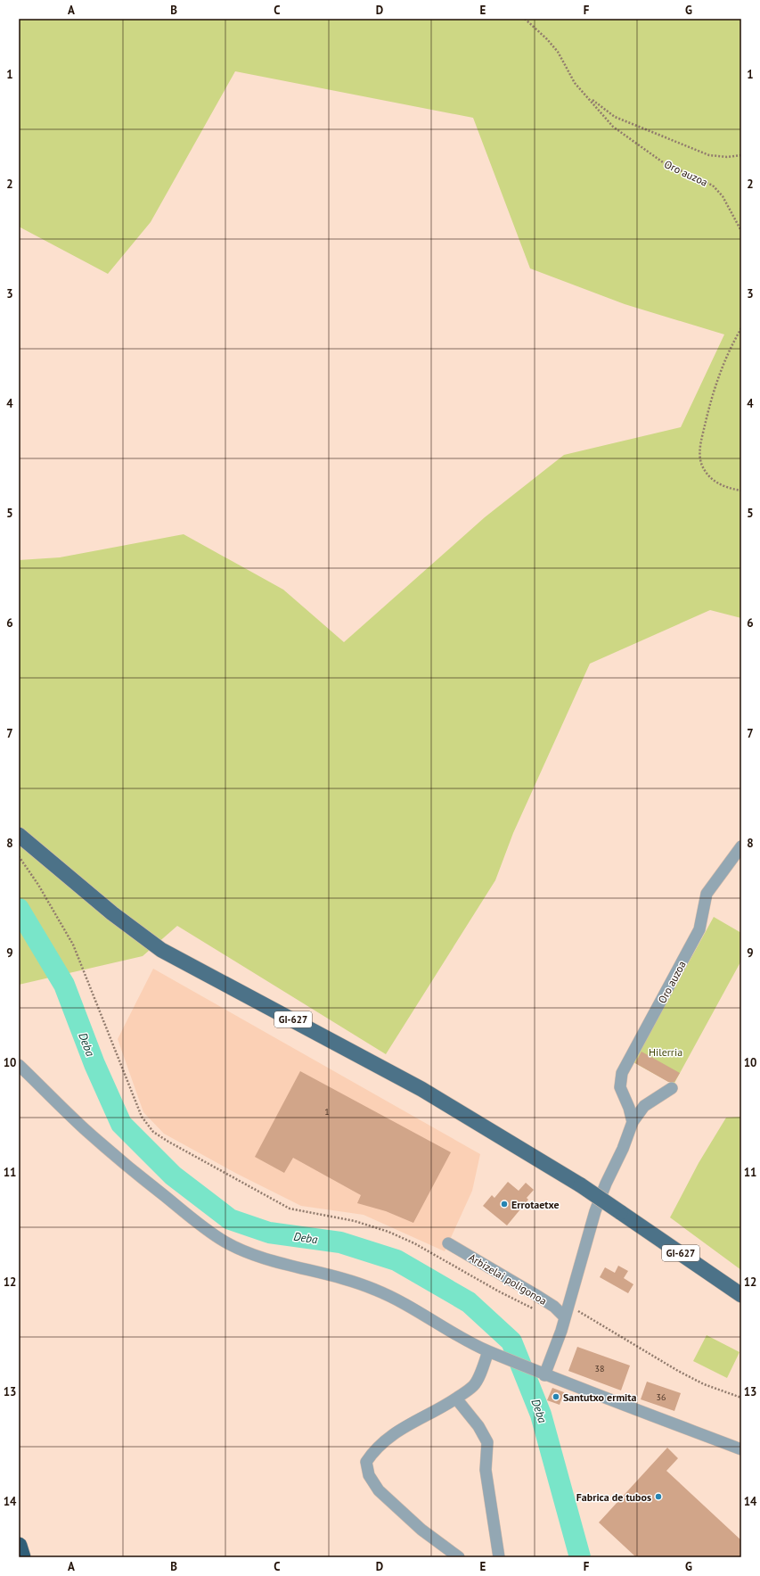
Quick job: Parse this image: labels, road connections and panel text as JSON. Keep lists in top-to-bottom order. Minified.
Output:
{"streets":{"main road":["GI-627"],"street":["Oro auzoa","Arbizelai poligonoa"]},"water":["Deba"],"parks":["Hilerria"],"places":["Errotaetxe","Santutxo ermita","Fabrica de tubos"],"house_numbers":["1","38","36"],"grid":{"columns":["A","B","C","D","E","F","G"],"rows":["1","2","3","4","5","6","7","8","9","10","11","12","13","14"]}}
